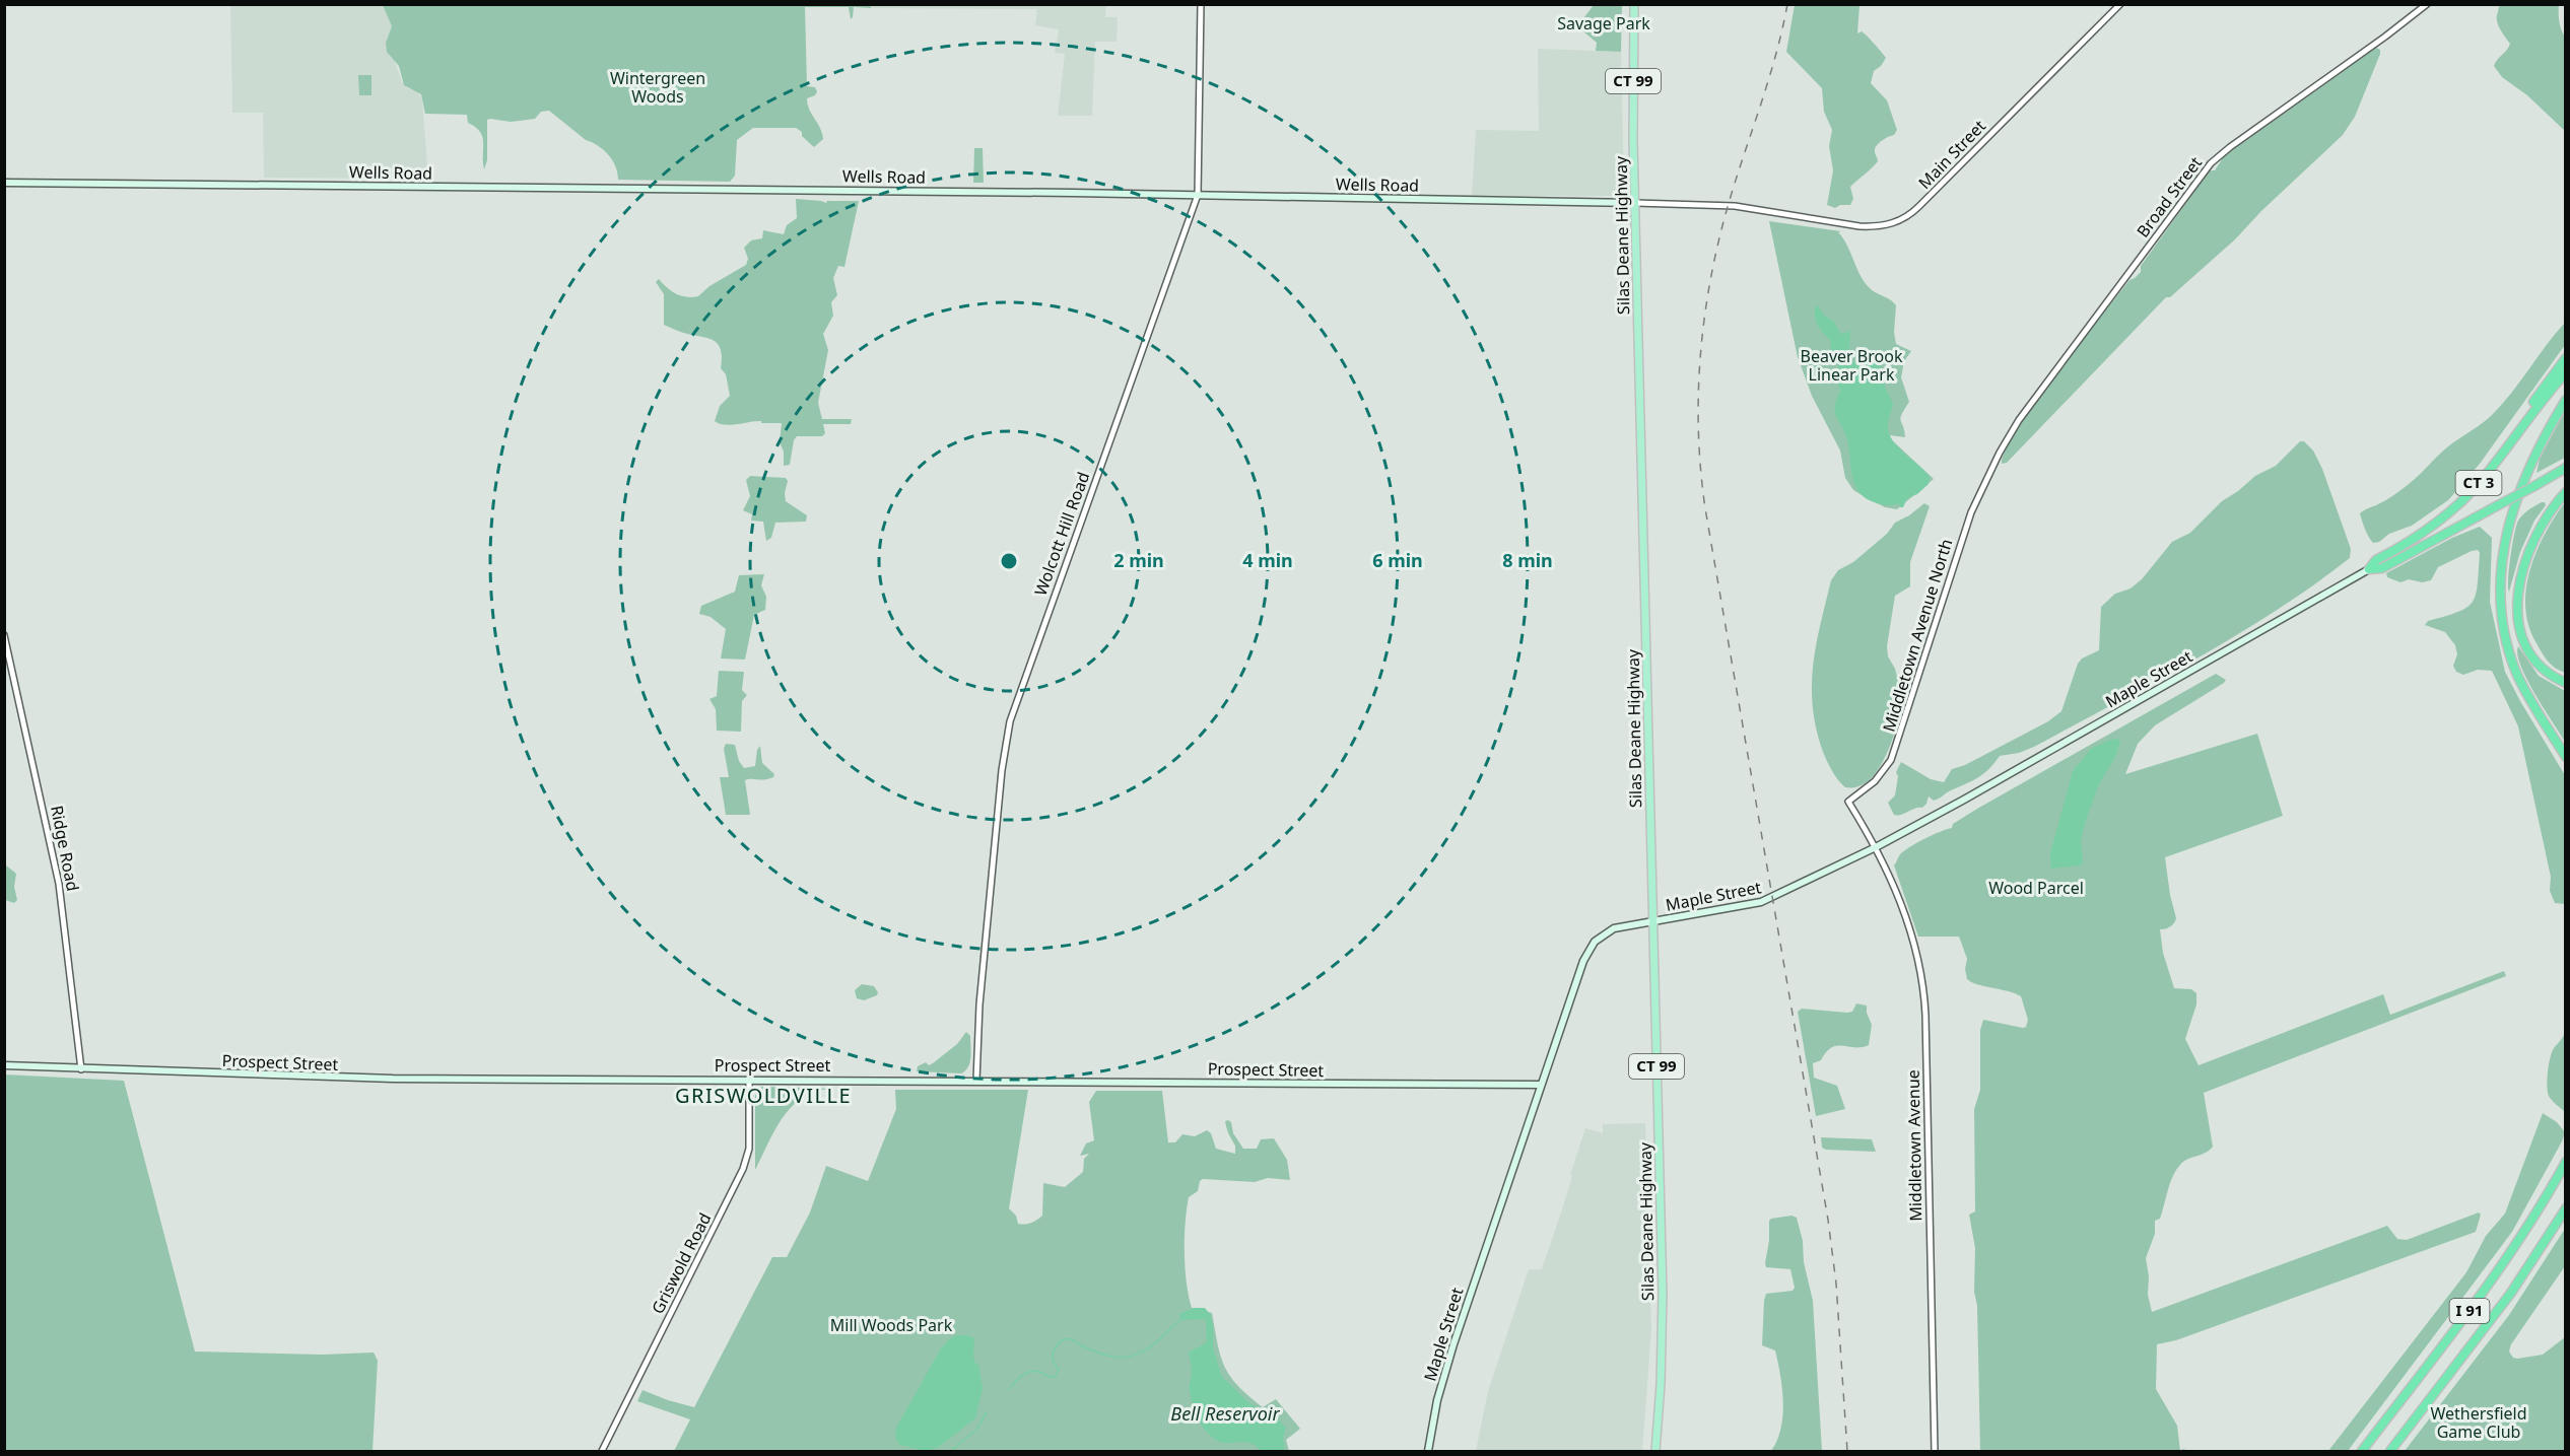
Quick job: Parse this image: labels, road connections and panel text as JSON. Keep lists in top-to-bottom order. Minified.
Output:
{"streets":{"highway":["CT 3","I 91"],"main road":["CT 99","Wells Road","Silas Deane Highway","Maple Street","Prospect Street"],"street":["Main Street","Broad Street","Wolcott Hill Road","Middletown Avenue North","Ridge Road","Middletown Avenue","Griswold Road"]},"crossings":[["Main Street","Wells Road"],["Wells Road","Silas Deane Highway"],["Wells Road","Wolcott Hill Road"],["Broad Street","Middletown Avenue North"],["Silas Deane Highway","Maple Street"],["CT 3","Maple Street"],["Wolcott Hill Road","Prospect Street"],["Middletown Avenue North","Middletown Avenue"],["Maple Street","Prospect Street"],["Maple Street","Middletown Avenue"],["Ridge Road","Prospect Street"],["Prospect Street","Griswold Road"]],"districts":["GRISWOLDVILLE"],"water":["Bell Reservoir"],"parks":["Savage Park","Wintergreen Woods","Beaver Brook Linear Park","Wood Parcel","Mill Woods Park","Wethersfield Game Club"],"rings":["2 min","4 min","6 min","8 min"]}
